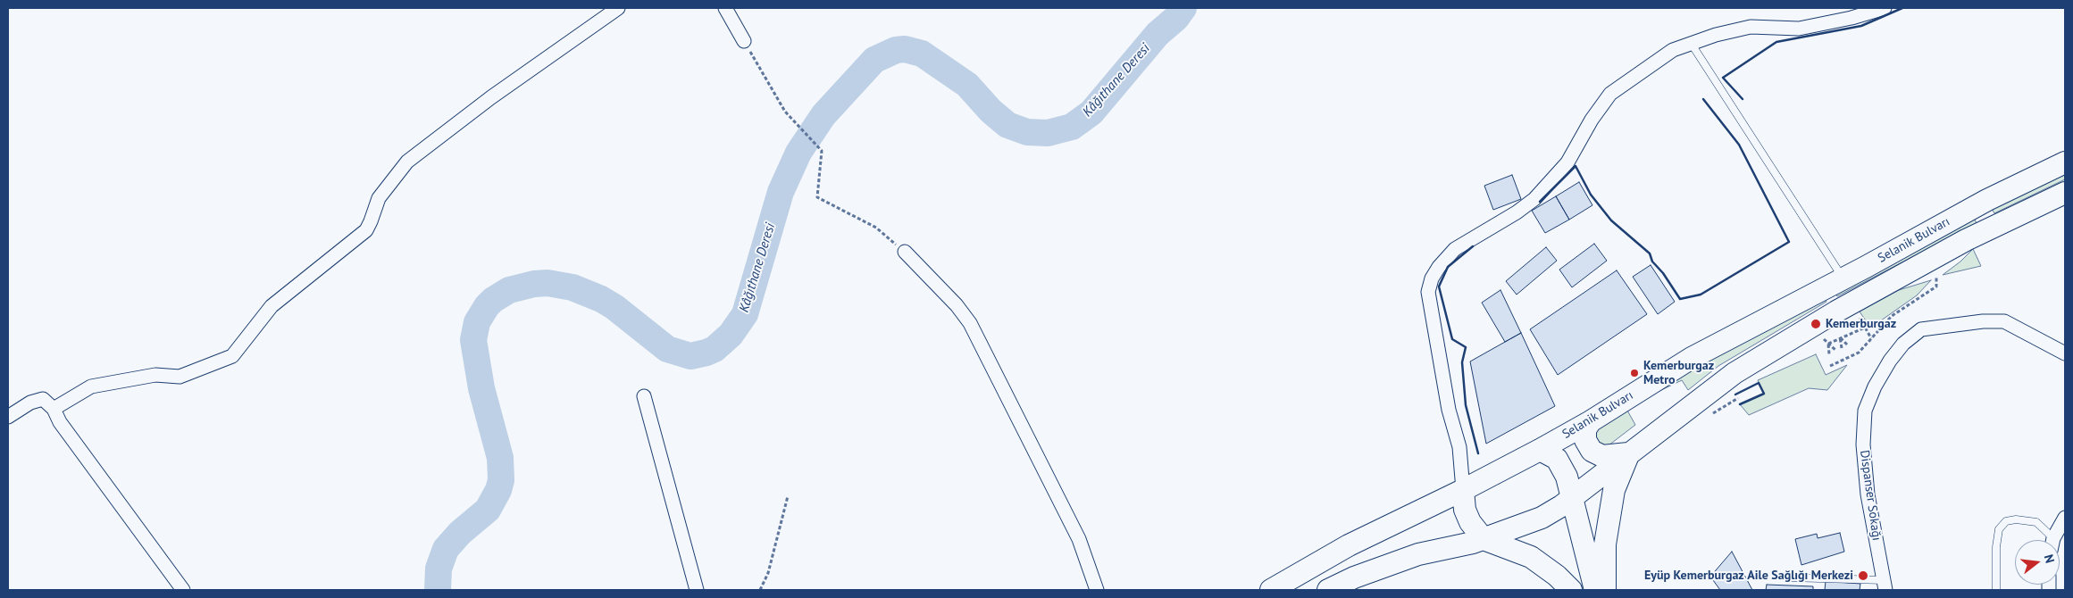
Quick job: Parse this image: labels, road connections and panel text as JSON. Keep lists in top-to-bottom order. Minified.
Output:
{"streets":{"main road":["Selanik Bulvarı"],"street":["Dispanser Sokağı"]},"water":["Kâğıthane Deresi"],"places":["Kemerburgaz","Kemerburgaz Metro","Eyüp Kemerburgaz Aile Sağlığı Merkezi"],"north":"right"}
